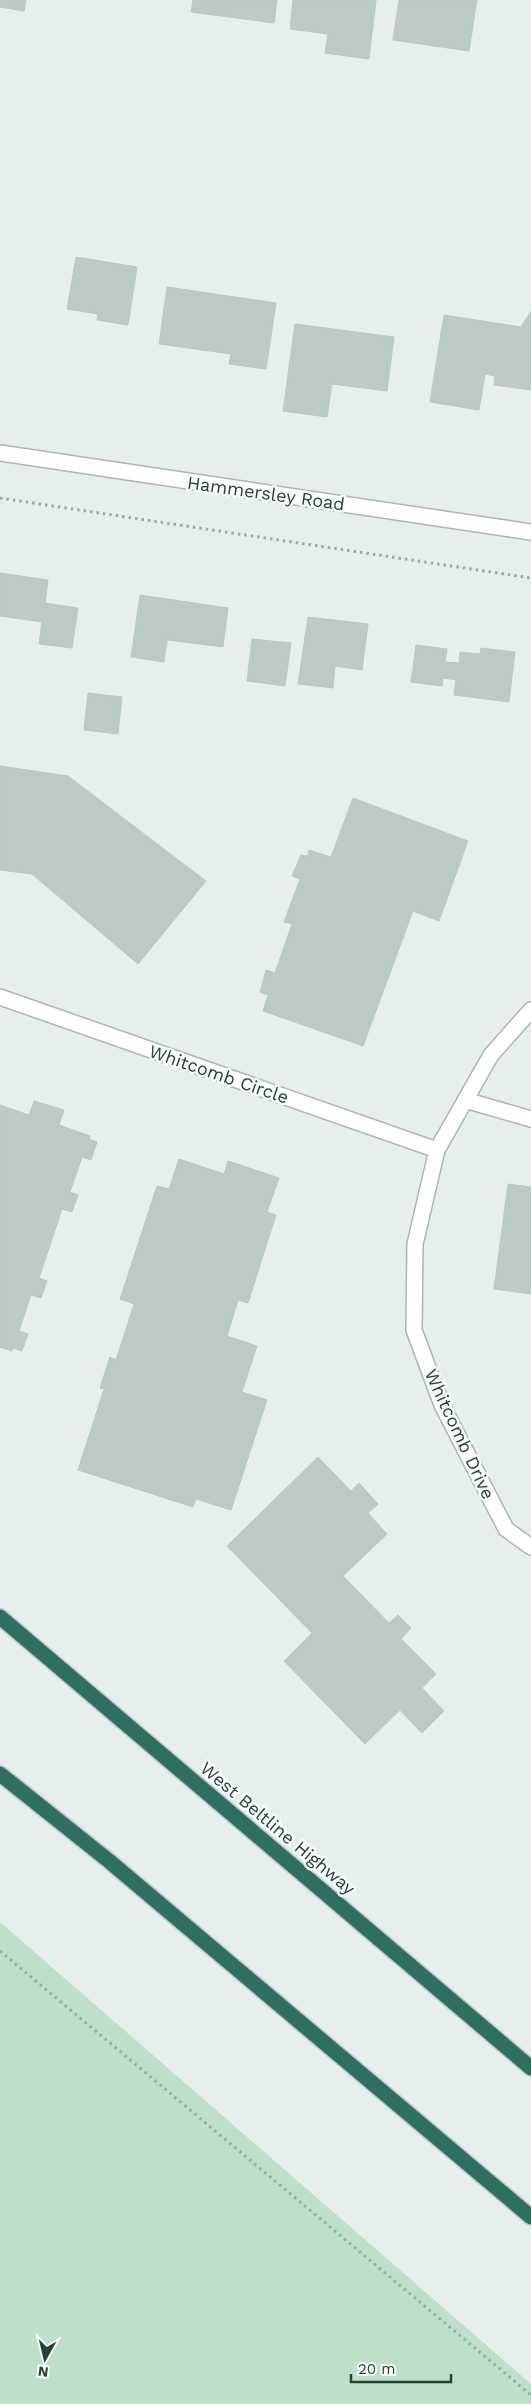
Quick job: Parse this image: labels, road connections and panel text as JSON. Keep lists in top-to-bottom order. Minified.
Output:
{"streets":{"highway":["West Beltline Highway"],"street":["Hammersley Road","Whitcomb Circle","Whitcomb Drive"]},"crossings":[["Whitcomb Circle","Whitcomb Drive"]],"scale_bar":"20 m","north":"bottom"}
